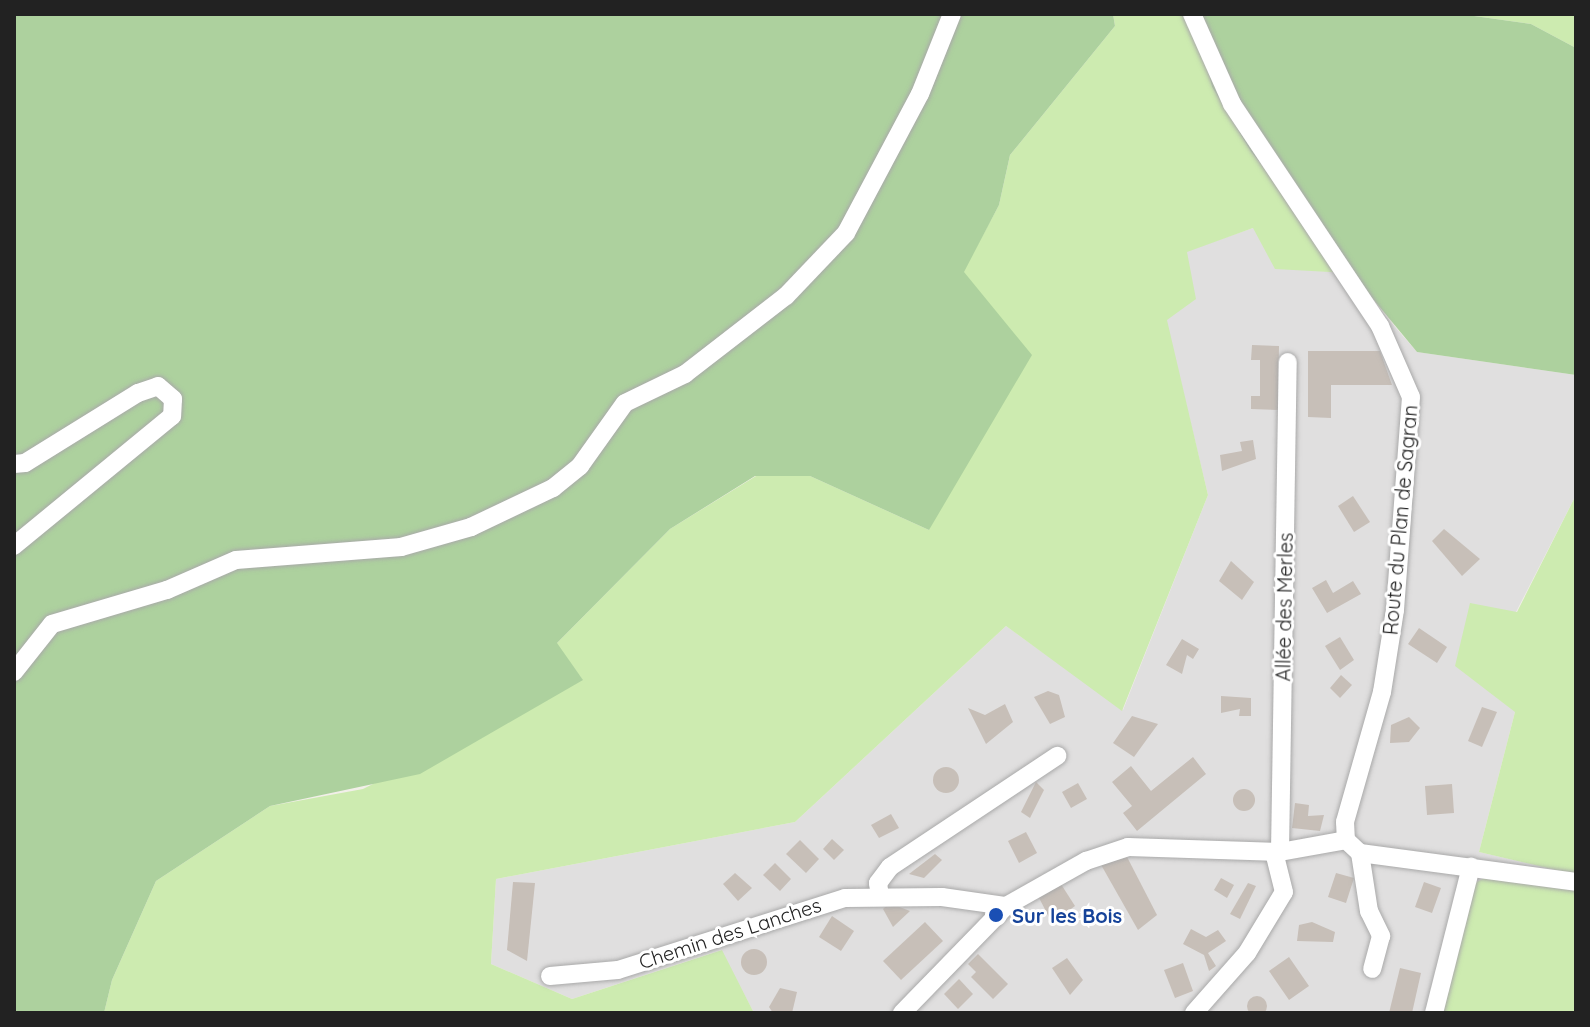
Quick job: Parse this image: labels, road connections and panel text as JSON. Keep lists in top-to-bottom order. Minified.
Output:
{"streets":{"street":["Route du Plan de Sagran","Allée des Merles","Chemin des Lanches"]},"places":["Sur les Bois"]}
